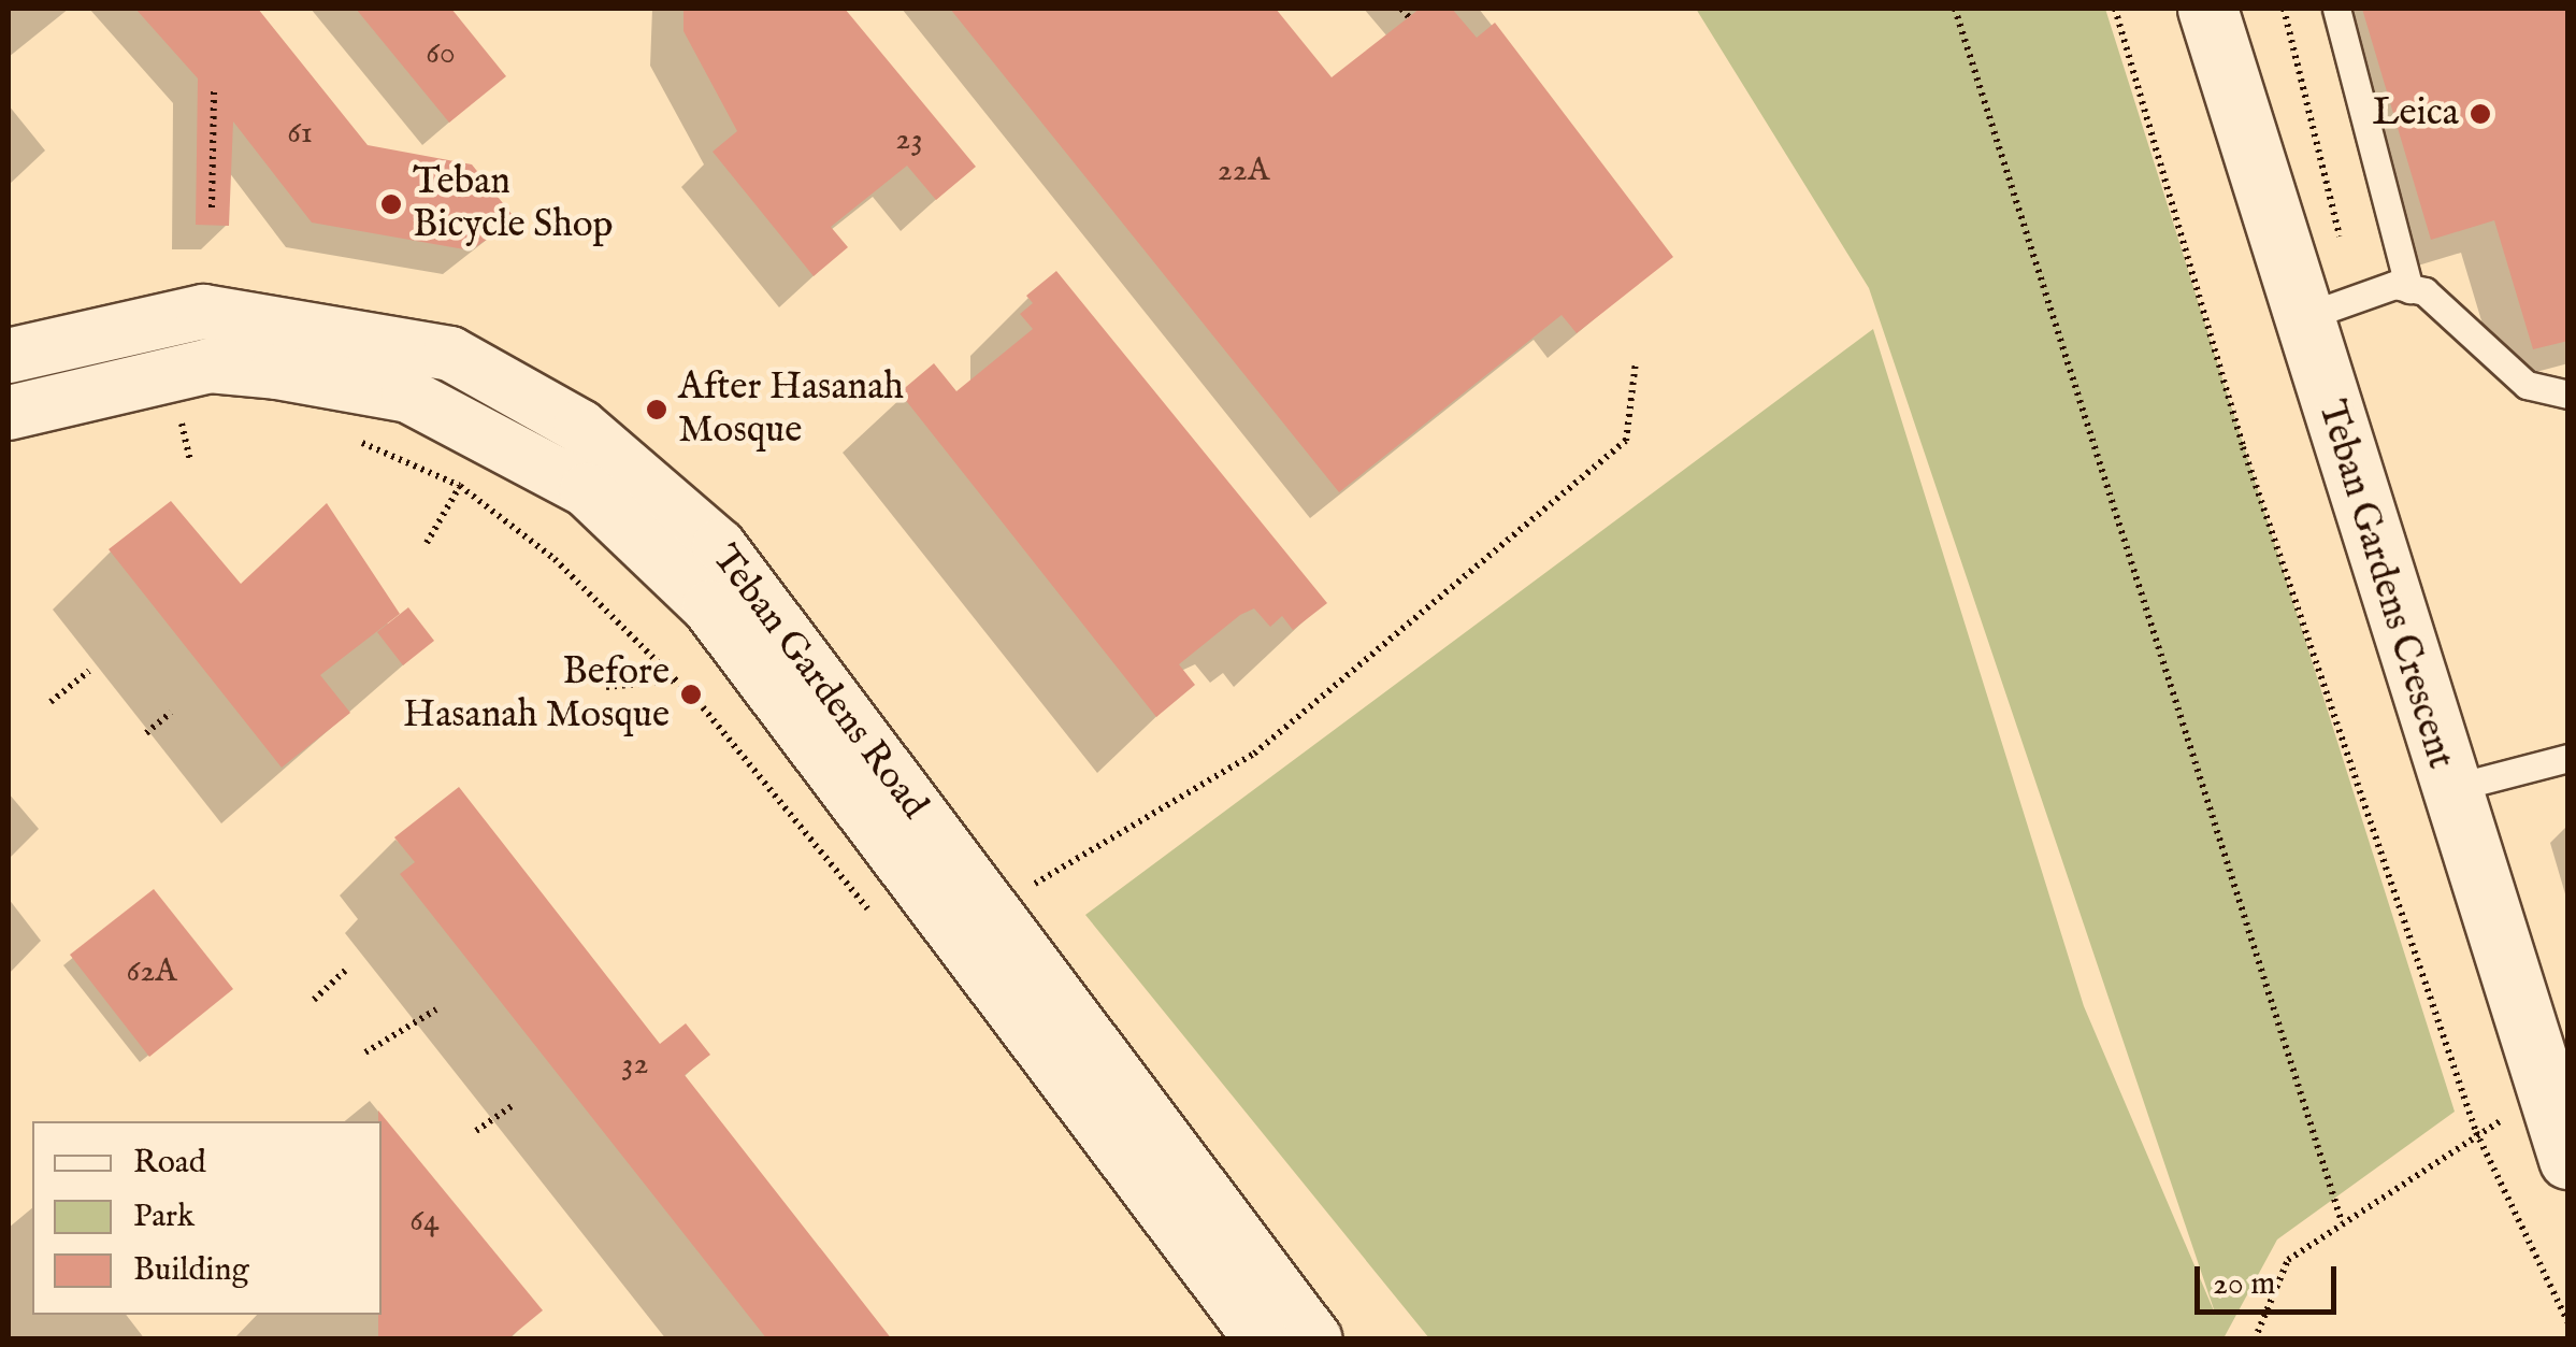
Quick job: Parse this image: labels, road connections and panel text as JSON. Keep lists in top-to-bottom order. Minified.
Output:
{"streets":{"street":["Teban Gardens Crescent","Teban Gardens Road"]},"places":["Leica","Teban Bicycle Shop","After Hasanah Mosque","Before Hasanah Mosque"],"house_numbers":["60","61","23","22A","62A","32","64"],"legend":["Road","Park","Building"],"scale_bar":"20 m"}
